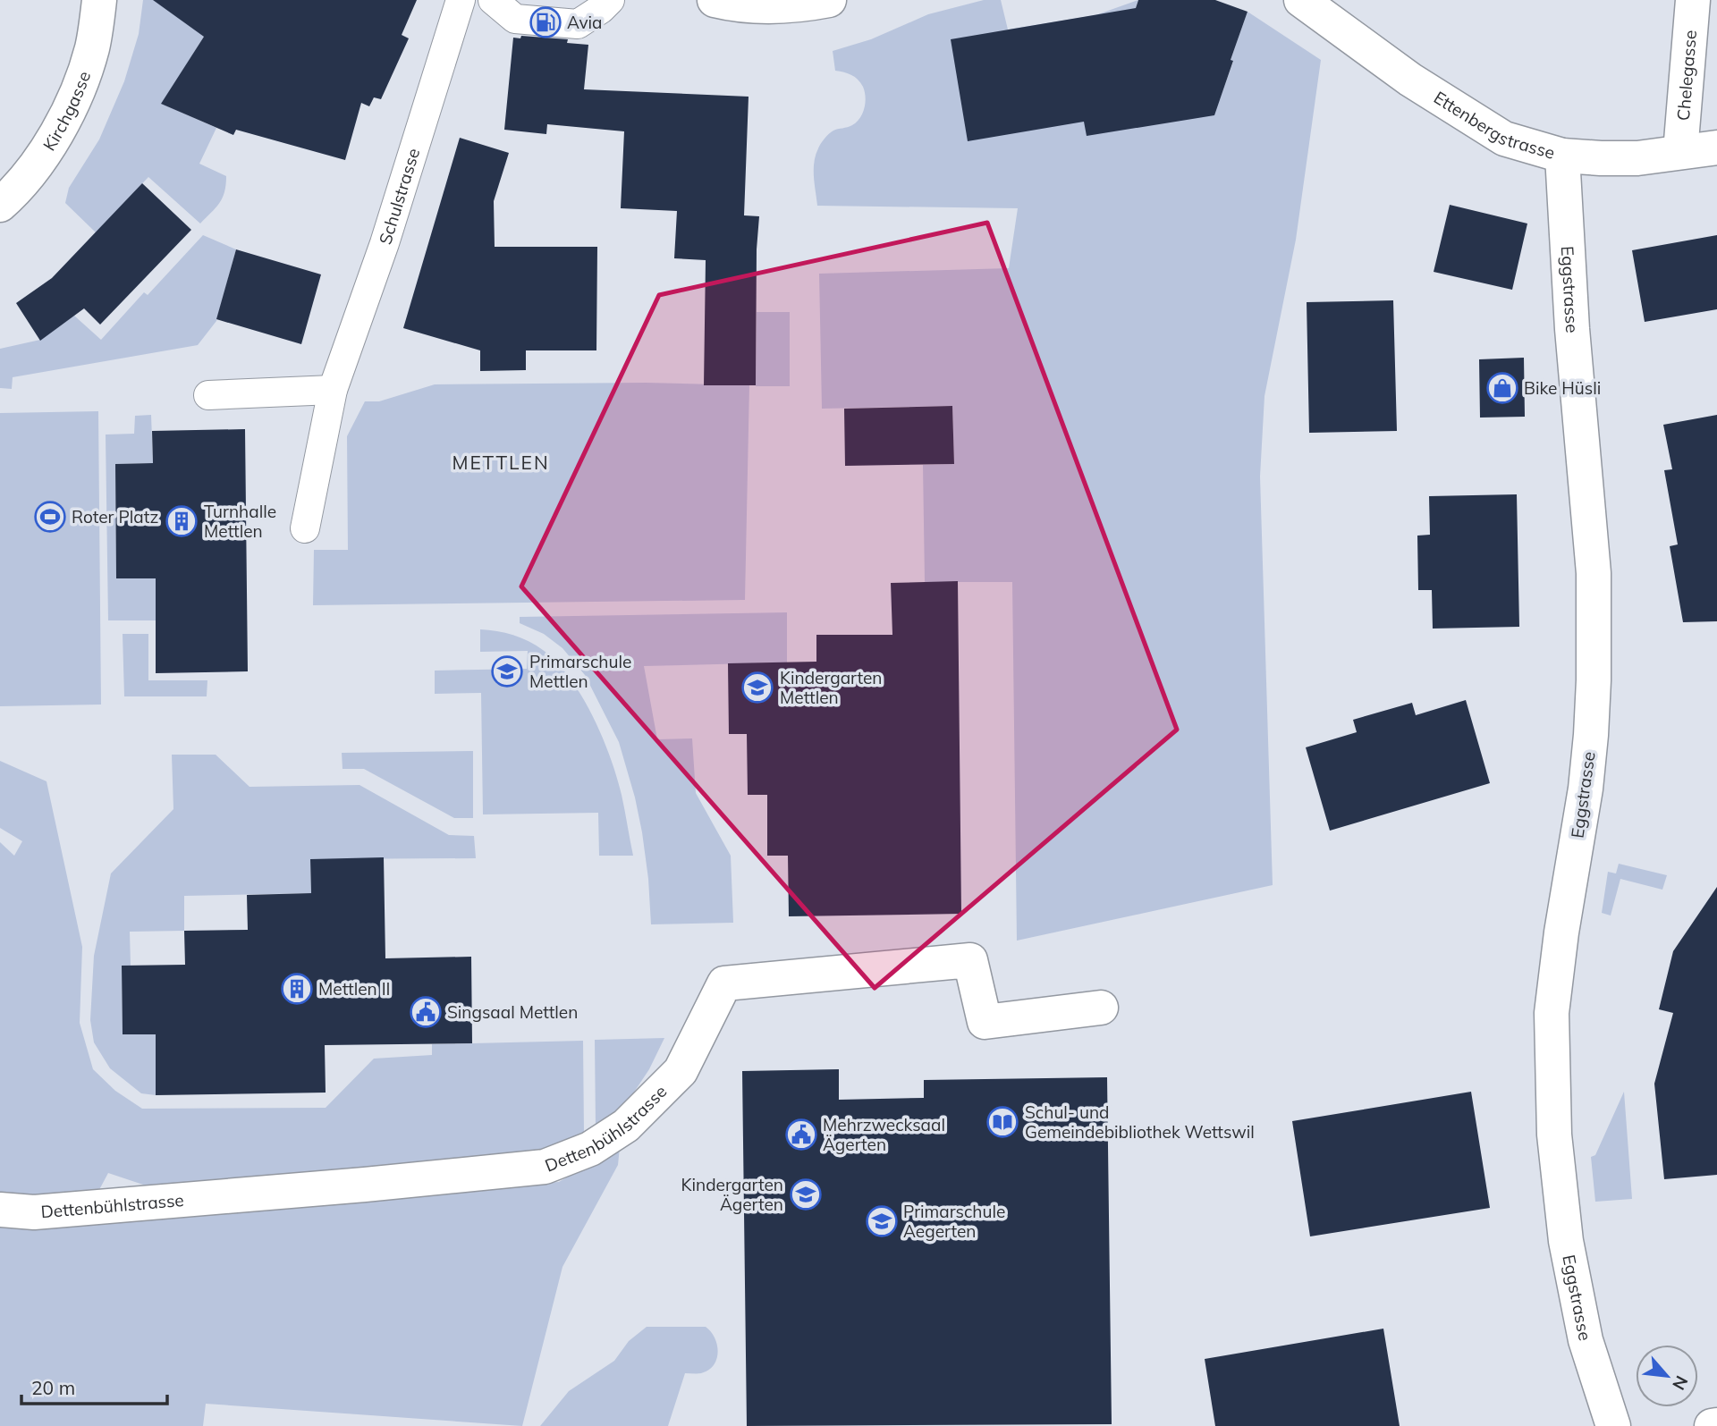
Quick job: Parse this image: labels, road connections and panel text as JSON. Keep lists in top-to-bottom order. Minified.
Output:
{"streets":{"street":["Chelegasse","Kirchgasse","Ettenbergstrasse","Eggstrasse","Dettenbühlstrasse"],"lane":["Schulstrasse"]},"crossings":[["Chelegasse","Ettenbergstrasse"],["Ettenbergstrasse","Eggstrasse"]],"districts":["METTLEN"],"places":{"fuel station":["Avia"],"shop":["Bike Hüsli"],"sports":["Roter Platz"],"building":["Turnhalle Mettlen","Mettlen II"],"school or university":["Primarschule Mettlen","Kindergarten Mettlen","Kindergarten Ägerten","Primarschule Aegerten"],"public building":["Singsaal Mettlen","Mehrzwecksaal Ägerten"],"library":["Schul- und Gemeindebibliothek Wettswil"]},"scale_bar":"20 m","north":"bottom right"}
